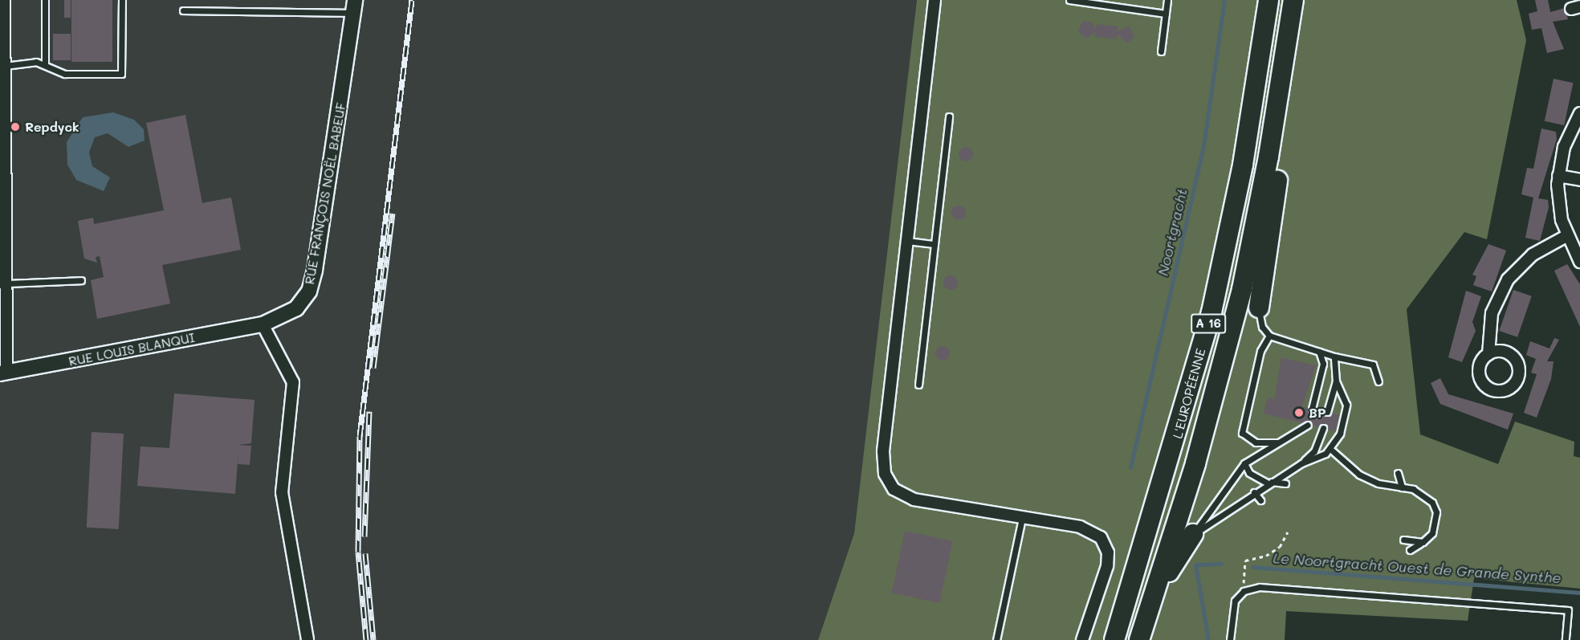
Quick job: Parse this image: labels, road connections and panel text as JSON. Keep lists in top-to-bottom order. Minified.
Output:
{"streets":{"highway":["A 16","L'EUROPÉENNE"],"street":["RUE FRANÇOIS NOËL BABEUF","RUE LOUIS BLANQUI"]},"crossings":[["RUE FRANÇOIS NOËL BABEUF","RUE LOUIS BLANQUI"]],"water":["Noortgracht","Le Noortgracht Ouest de Grande Synthe"],"places":["Repdyck","BP"]}
